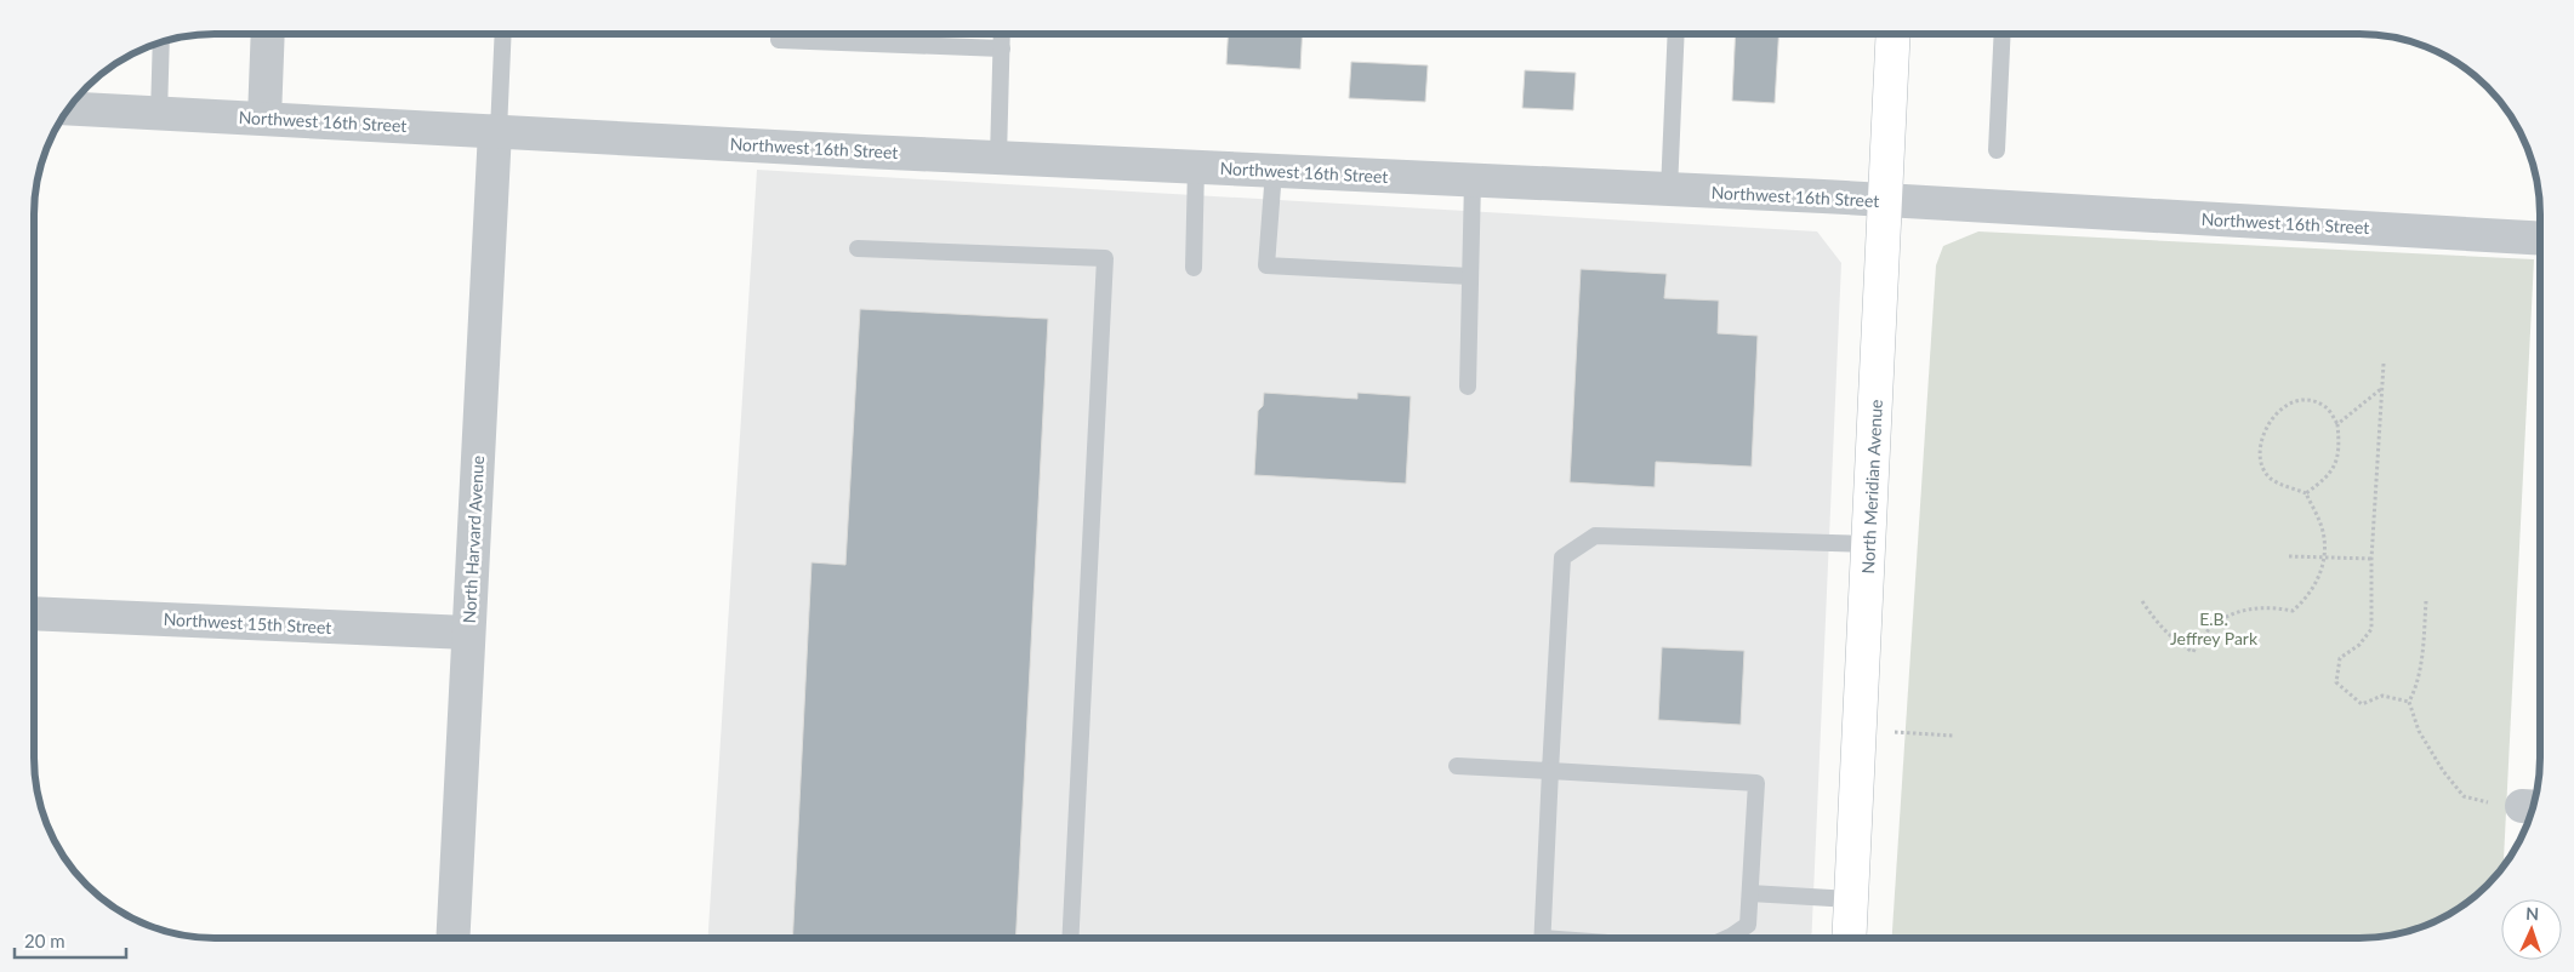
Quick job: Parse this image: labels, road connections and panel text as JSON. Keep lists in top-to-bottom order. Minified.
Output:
{"streets":{"main road":["North Meridian Avenue"],"street":["Northwest 16th Street","North Harvard Avenue","Northwest 15th Street"]},"crossings":[["Northwest 16th Street","North Meridian Avenue"],["Northwest 16th Street","North Harvard Avenue"],["North Harvard Avenue","Northwest 15th Street"]],"parks":["E.B. Jeffrey Park"],"scale_bar":"20 m","north":"top"}
